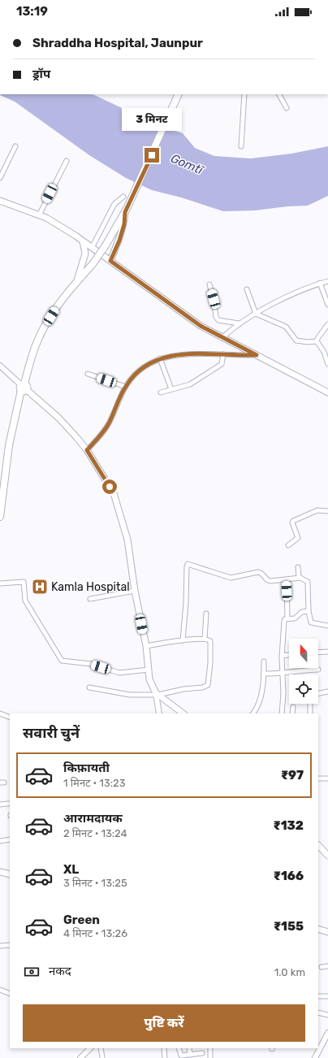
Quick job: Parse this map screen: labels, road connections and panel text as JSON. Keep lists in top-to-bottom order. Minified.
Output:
{"water":["Gomtī"],"places":{"hospital":["Kamla Hospital"]},"north":"top","page":{"status":"13:19","banner":["Shraddha Hospital, Jaunpur","ड्रॉप"],"bubble":"3 मिनट","heading":"सवारी चुनें","list":[{"name":"किफ़ायती","note":"1 मिनट · 13:23","value":"₹97"},{"name":"आरामदायक","note":"2 मिनट · 13:24","value":"₹132"},{"name":"XL","note":"3 मिनट · 13:25","value":"₹166"},{"name":"Green","note":"4 मिनट · 13:26","value":"₹155"}],"pay":["नकद","1.0 km"],"buttons":"पुष्टि करें"}}
